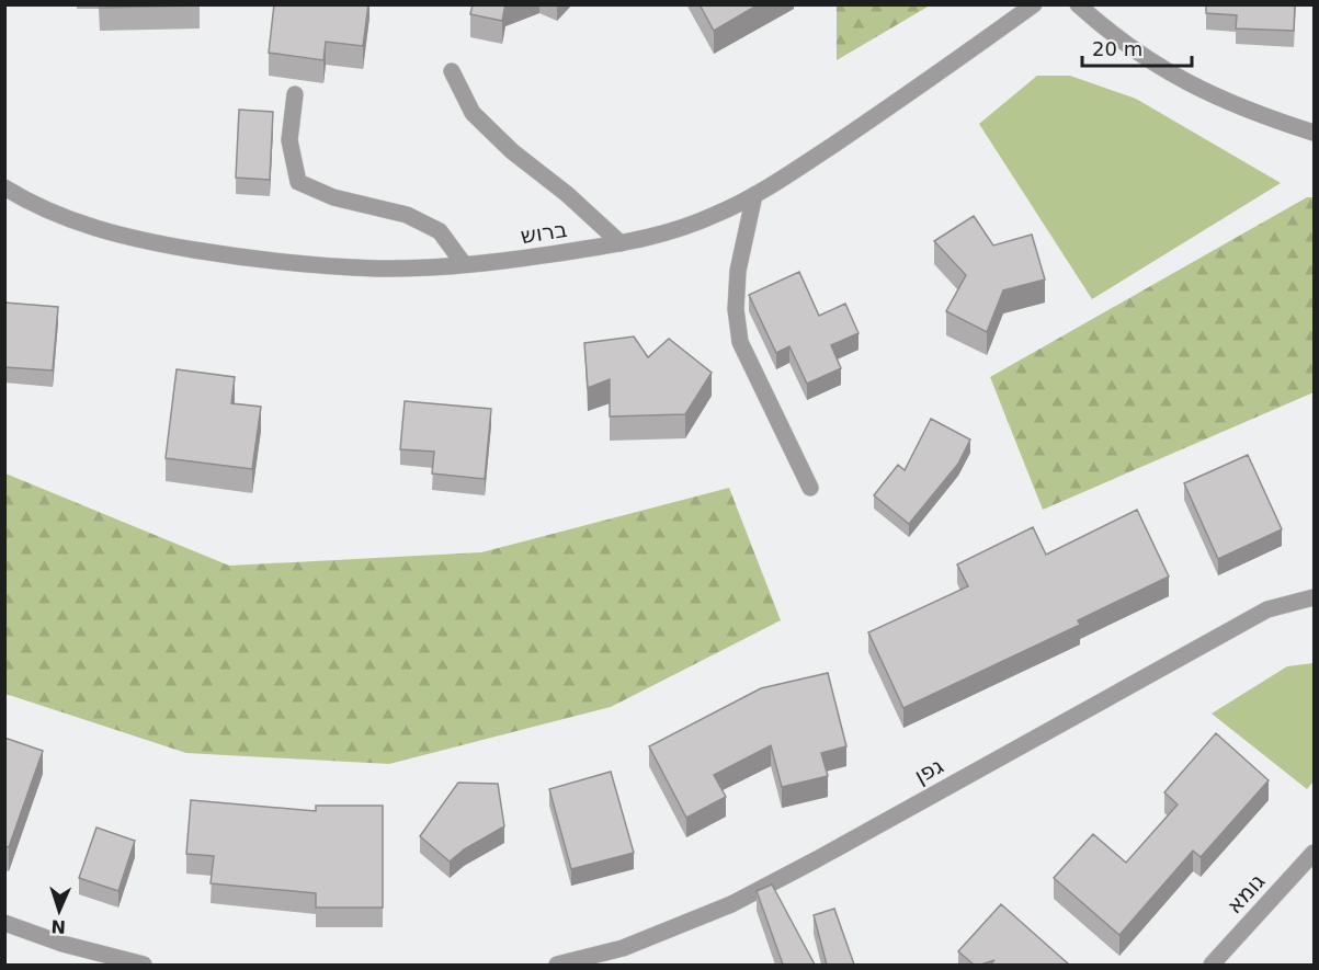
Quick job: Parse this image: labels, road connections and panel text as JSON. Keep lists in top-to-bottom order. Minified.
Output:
{"streets":{"street":["ברוש","גפן","גומא"]},"scale_bar":"20 m","north":"bottom"}
